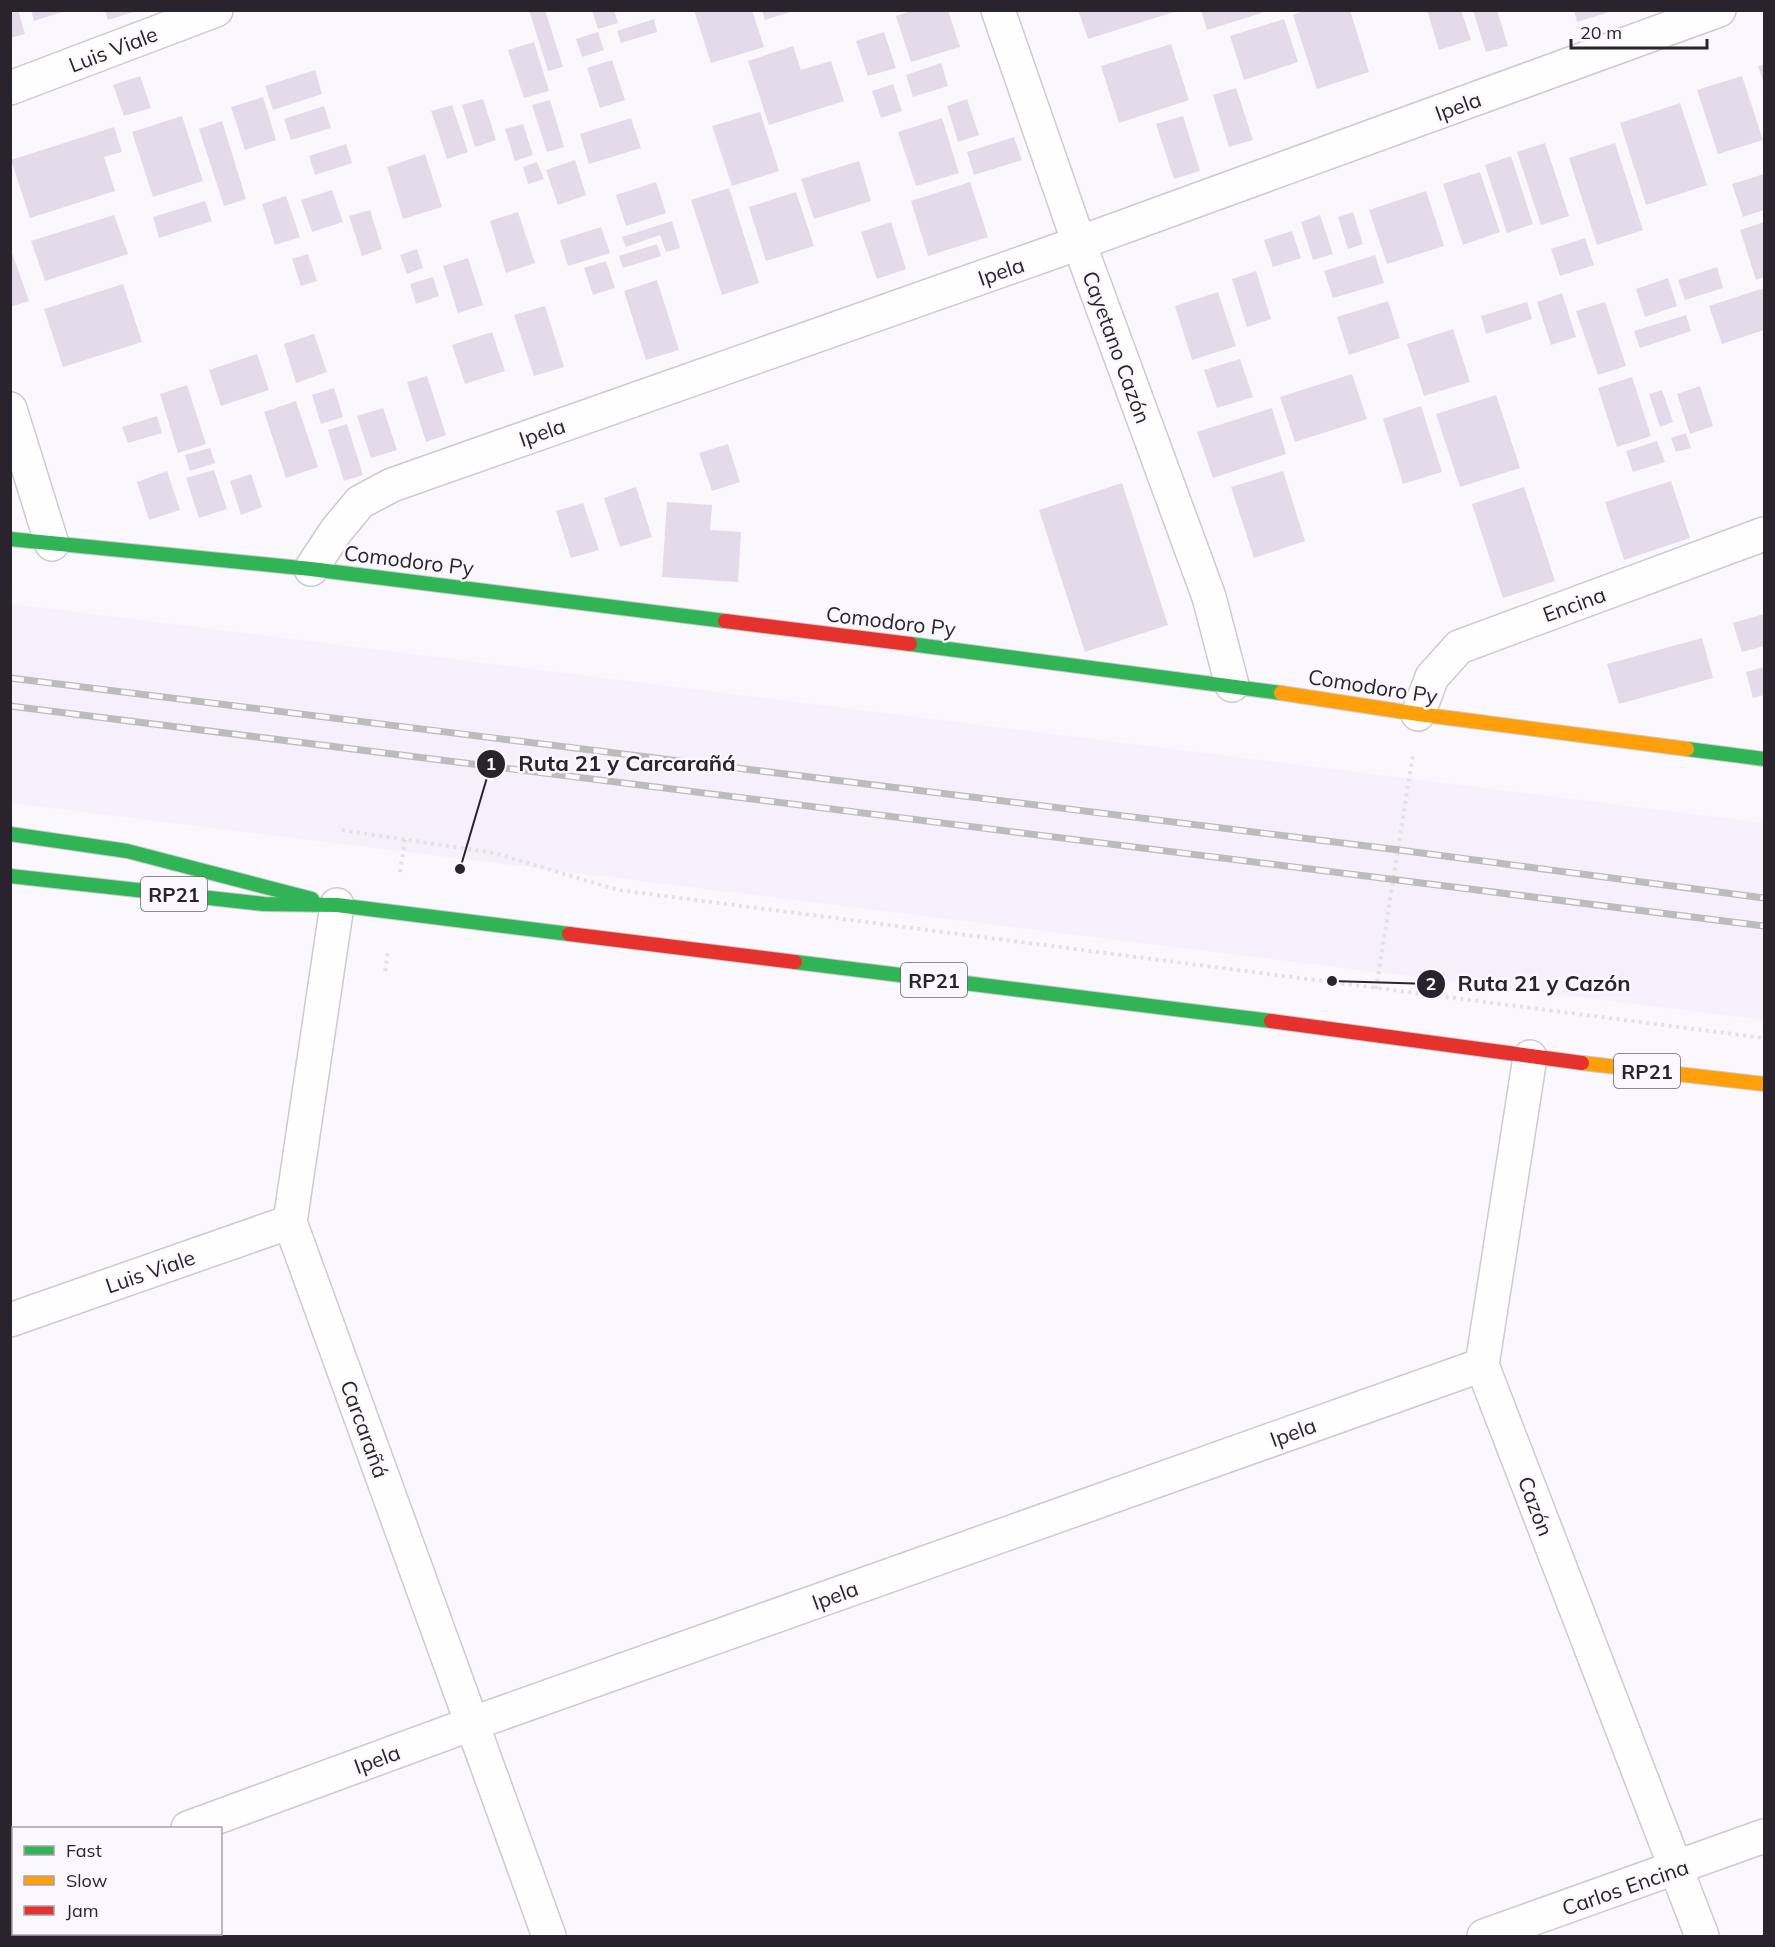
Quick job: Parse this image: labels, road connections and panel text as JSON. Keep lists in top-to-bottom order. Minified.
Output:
{"streets":{"main road":["Comodoro Py","RP21"],"street":["Luis Viale","Ipela","Cayetano Cazón","Encina","Carcarañá","Cazón","Carlos Encina"]},"crossings":[["Luis Viale","Carcarañá"],["Ipela","Cayetano Cazón"],["Ipela","Comodoro Py"],["Ipela","Carcarañá"],["Ipela","Cazón"],["Cayetano Cazón","Comodoro Py"],["Comodoro Py","Encina"],["RP21","Carcarañá"],["Cazón","Carlos Encina"]],"places":["Ruta 21 y Carcarañá","Ruta 21 y Cazón"],"legend":["Fast","Slow","Jam"],"scale_bar":"20 m"}
